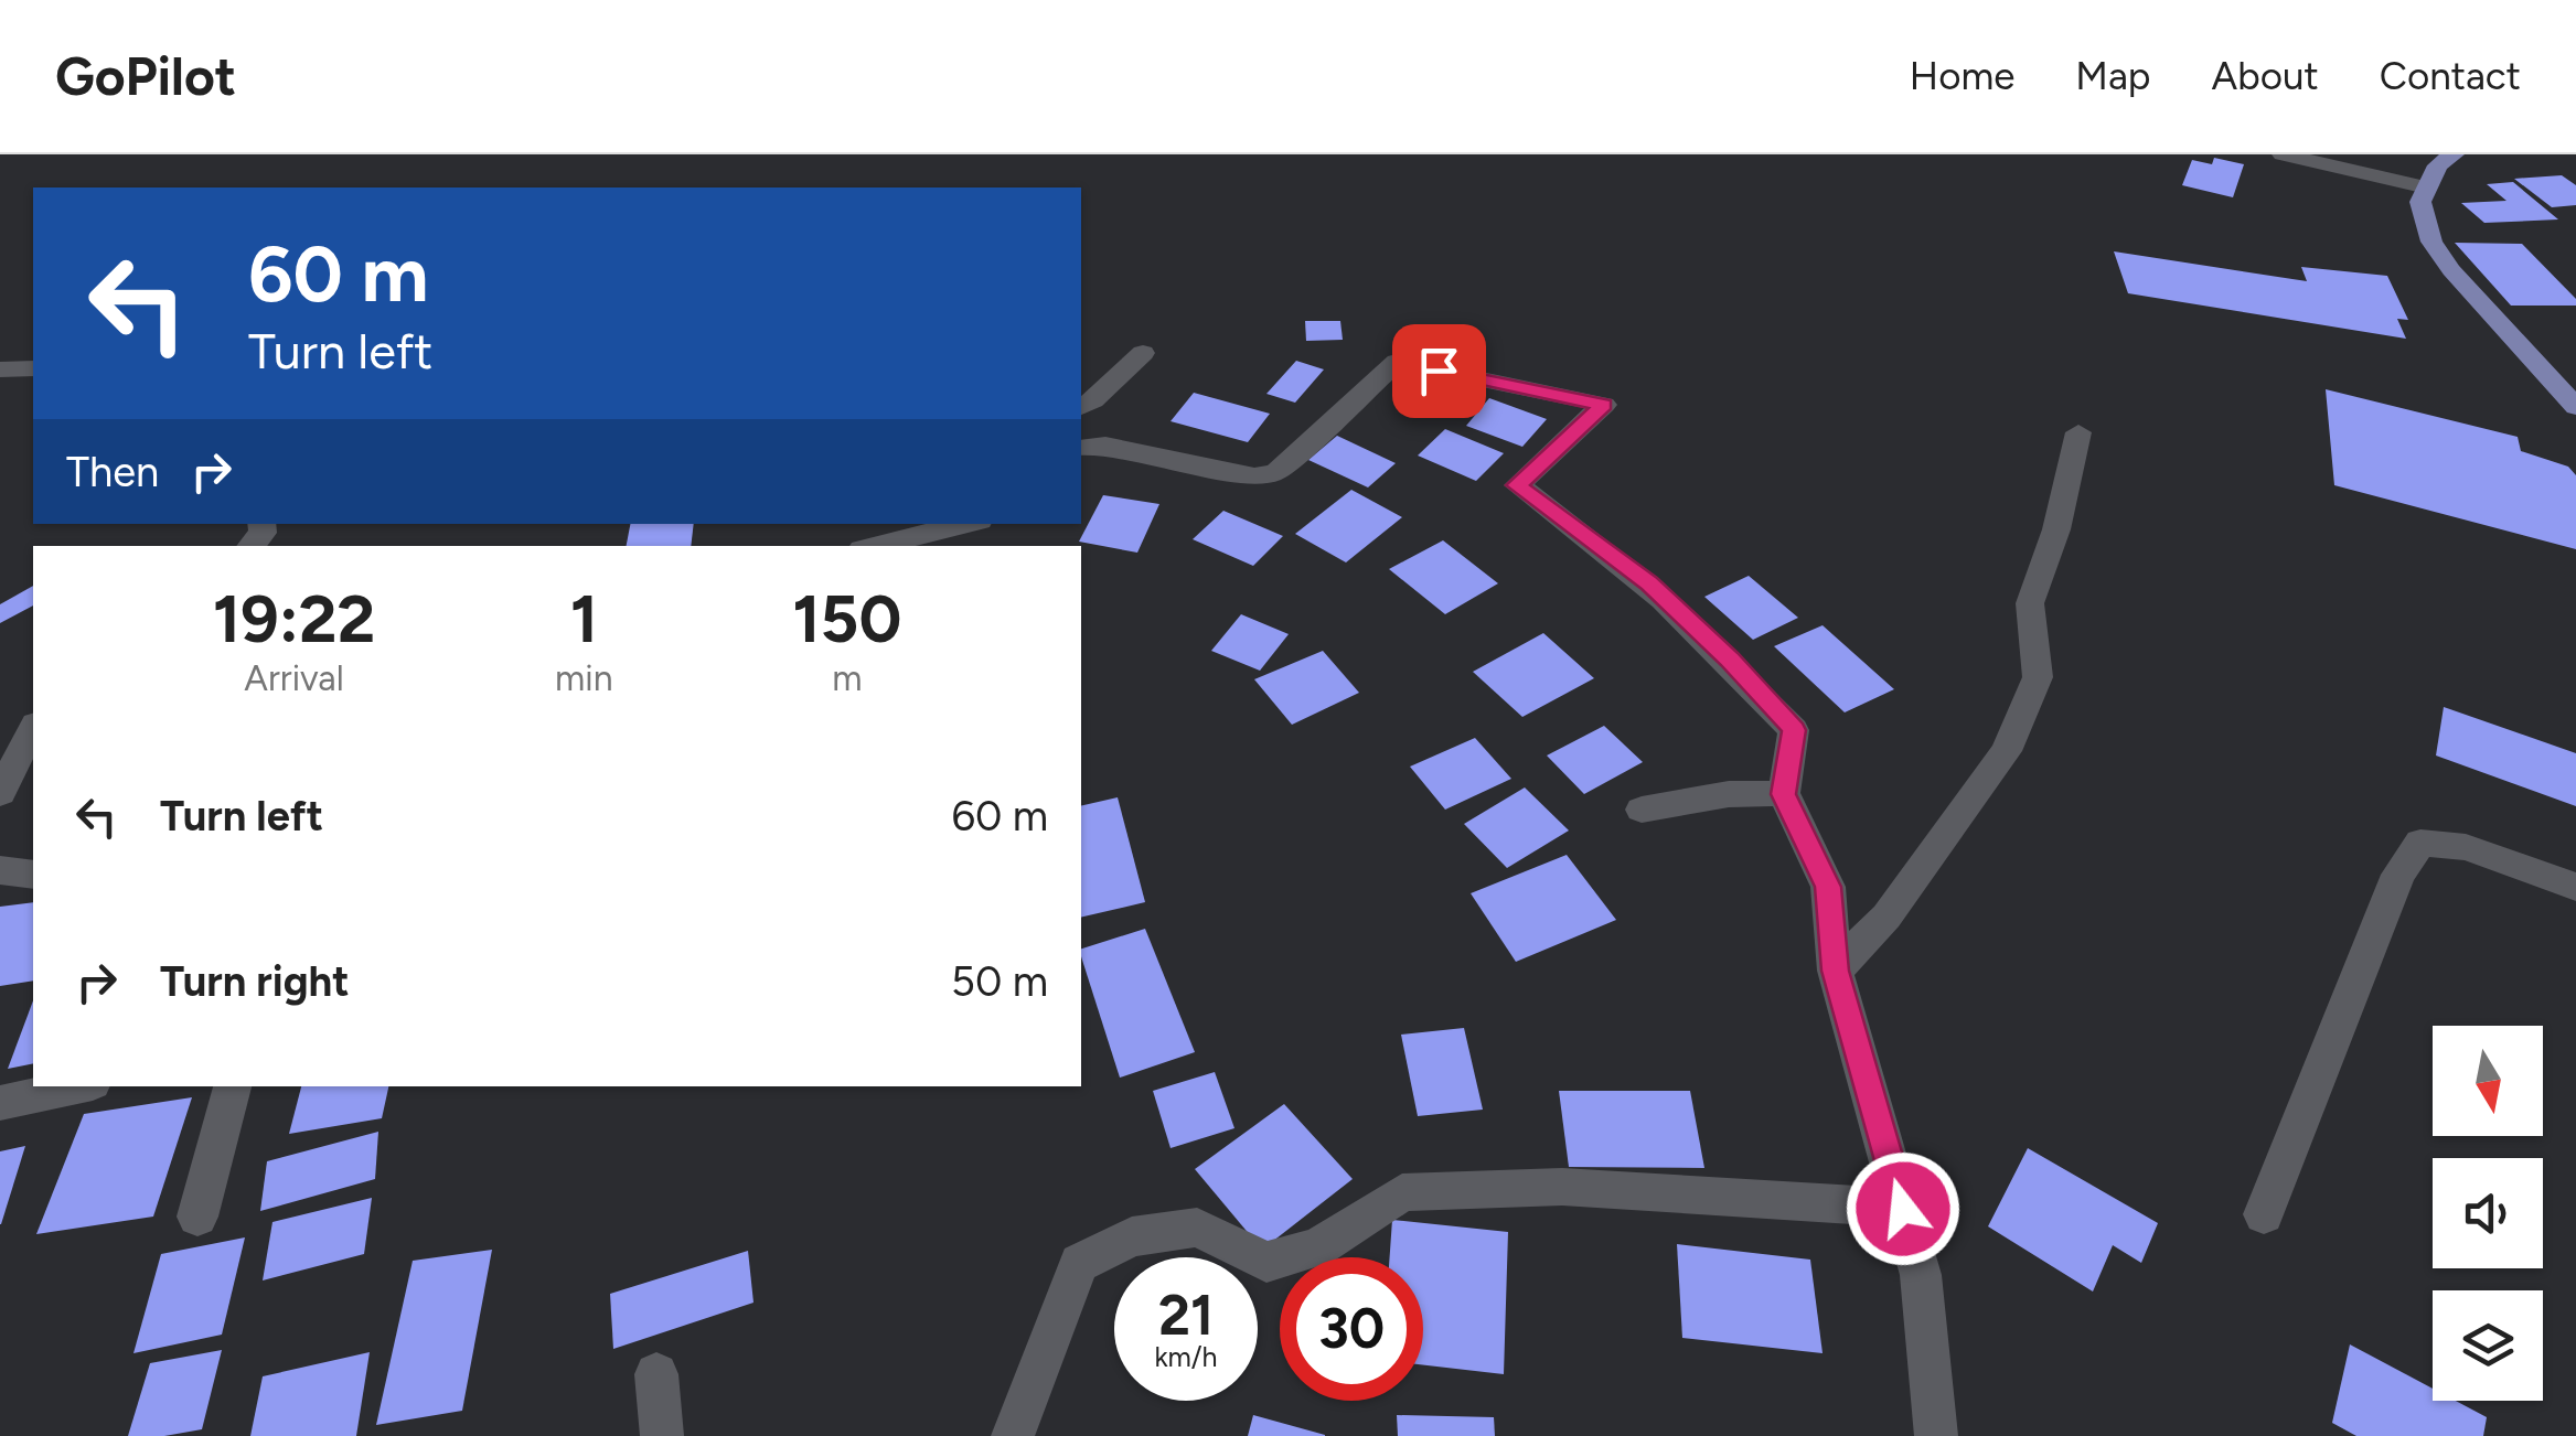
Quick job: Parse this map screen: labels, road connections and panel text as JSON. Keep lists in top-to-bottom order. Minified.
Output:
{"north":"bottom","page":{"header":"GoPilot","nav":["Home","Map","About","Contact"],"turn":["60 m","Turn left"],"then":"Then","eta":["19:22","Arrival","1","min","150","m"],"list":[{"name":"Turn left","value":"60 m"},{"name":"Turn right","value":"50 m"}],"speed":"21 km/h","limit":"30"}}
